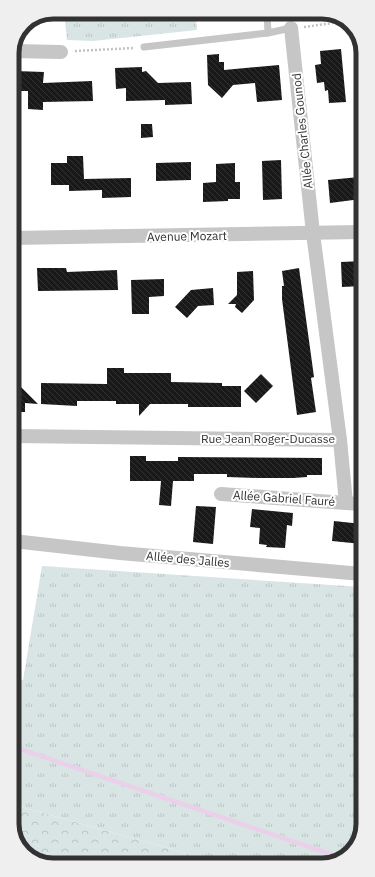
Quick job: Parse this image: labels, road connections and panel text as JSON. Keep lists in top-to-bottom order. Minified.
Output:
{"streets":{"street":["Allée Charles Gounod","Avenue Mozart","Rue Jean Roger-Ducasse","Allée Gabriel Fauré","Allée des Jalles"]},"crossings":[["Allée Charles Gounod","Avenue Mozart"],["Allée Charles Gounod","Rue Jean Roger-Ducasse"],["Avenue Mozart","Rue Jean Roger-Ducasse"],["Rue Jean Roger-Ducasse","Allée Gabriel Fauré"]]}
